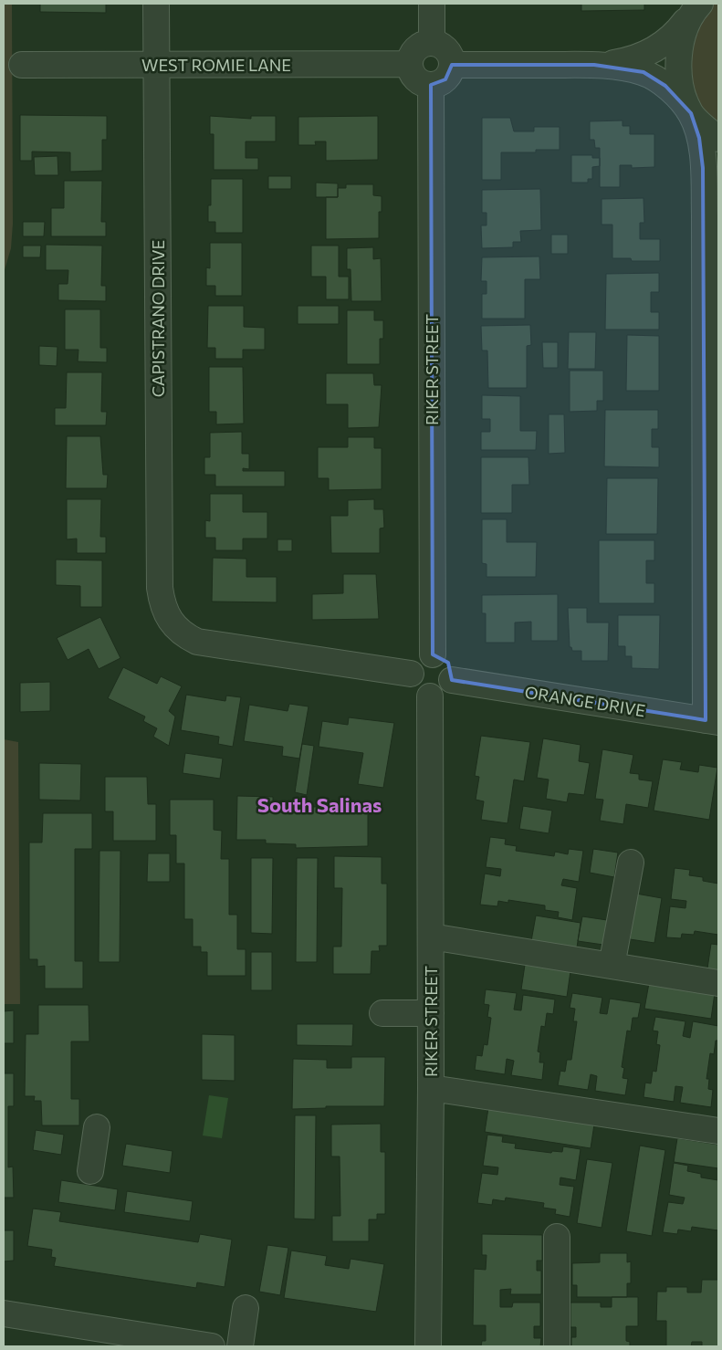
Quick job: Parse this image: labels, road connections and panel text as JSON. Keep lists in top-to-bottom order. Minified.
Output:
{"streets":{"street":["WEST ROMIE LANE","CAPISTRANO DRIVE","RIKER STREET","ORANGE DRIVE"]},"crossings":[["WEST ROMIE LANE","CAPISTRANO DRIVE"],["WEST ROMIE LANE","RIKER STREET"],["CAPISTRANO DRIVE","RIKER STREET"],["CAPISTRANO DRIVE","ORANGE DRIVE"],["RIKER STREET","ORANGE DRIVE"]],"districts":["South Salinas"]}
